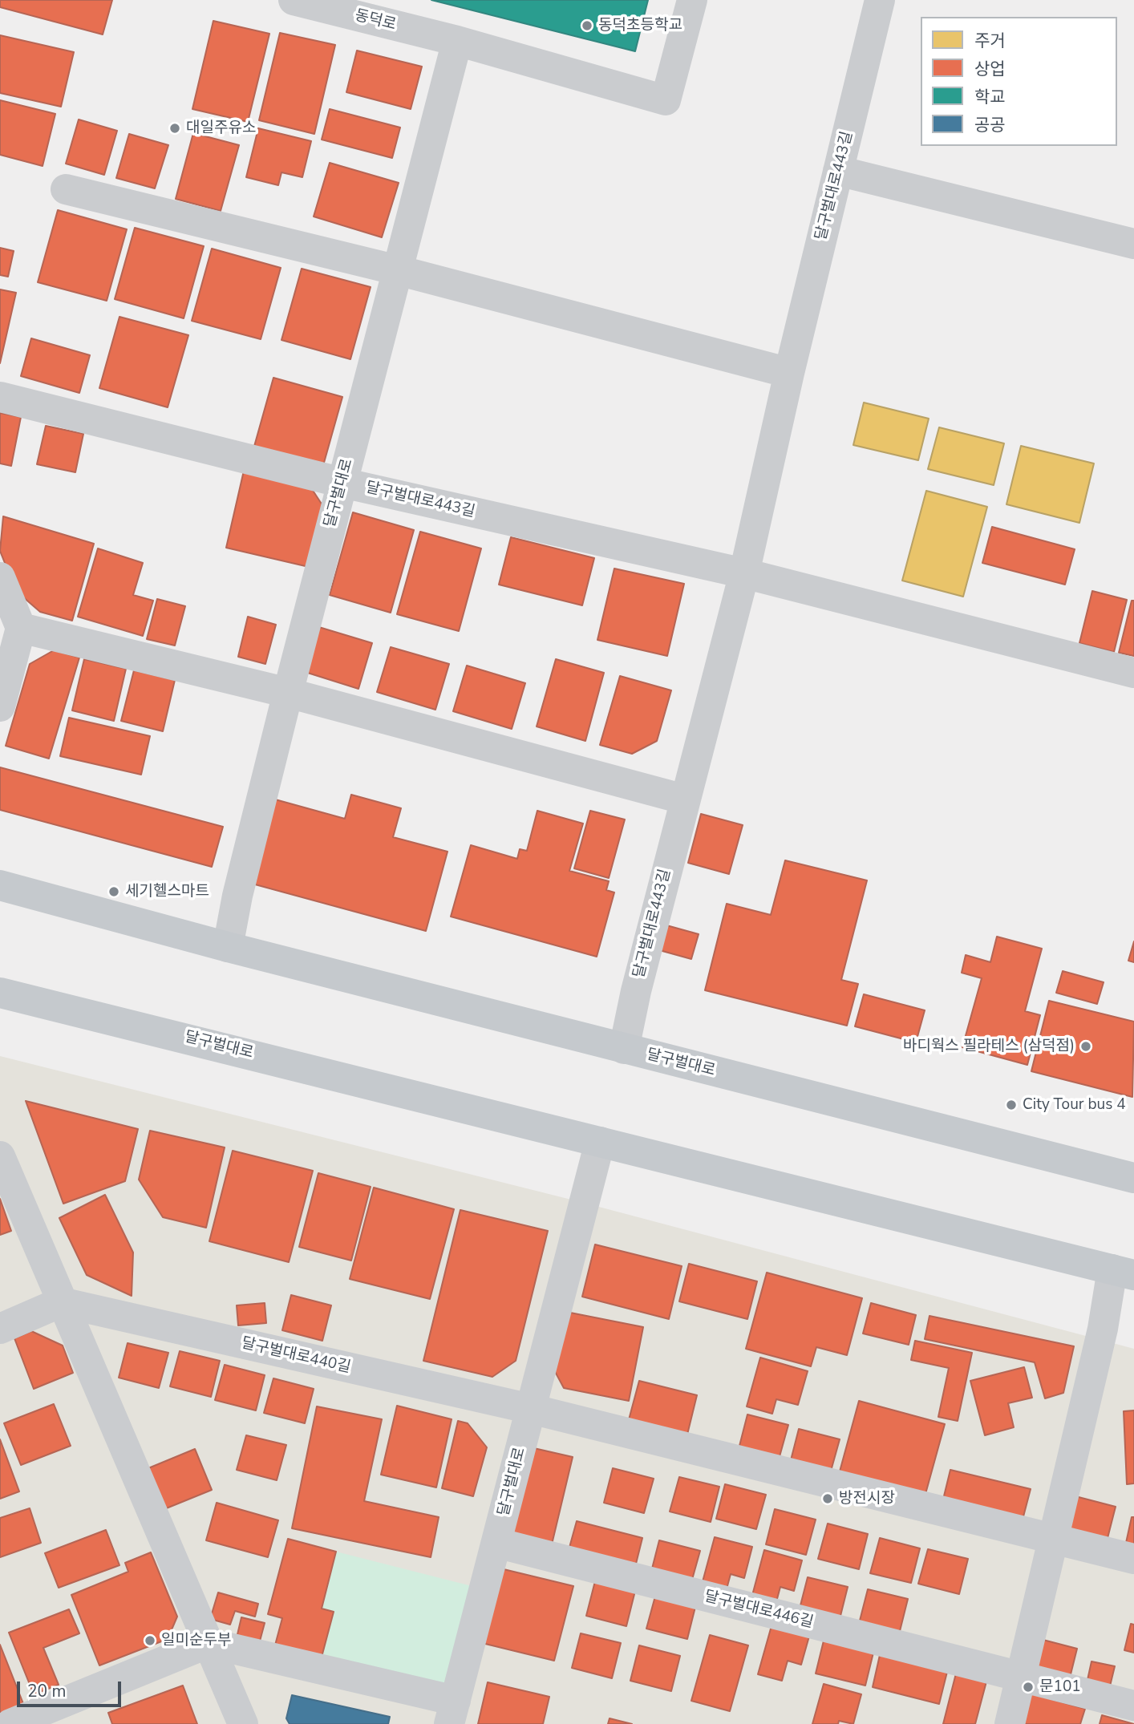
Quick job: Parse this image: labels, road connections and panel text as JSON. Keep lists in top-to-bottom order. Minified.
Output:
{"streets":{"main road":["달구벌대로"],"street":["동덕로","달구벌대로443길","달구벌대로440길","달구벌대로446길"]},"crossings":[["동덕로","달구벌대로"],["달구벌대로443길","달구벌대로"],["달구벌대로","달구벌대로440길"],["달구벌대로","달구벌대로446길"]],"places":["동덕초등학교","대일주유소","세기헬스마트","바디웍스 필라테스 (삼덕점)","City Tour bus 4","방전시장","일미순두부","문101"],"legend":["주거","상업","학교","공공"],"scale_bar":"20 m"}
